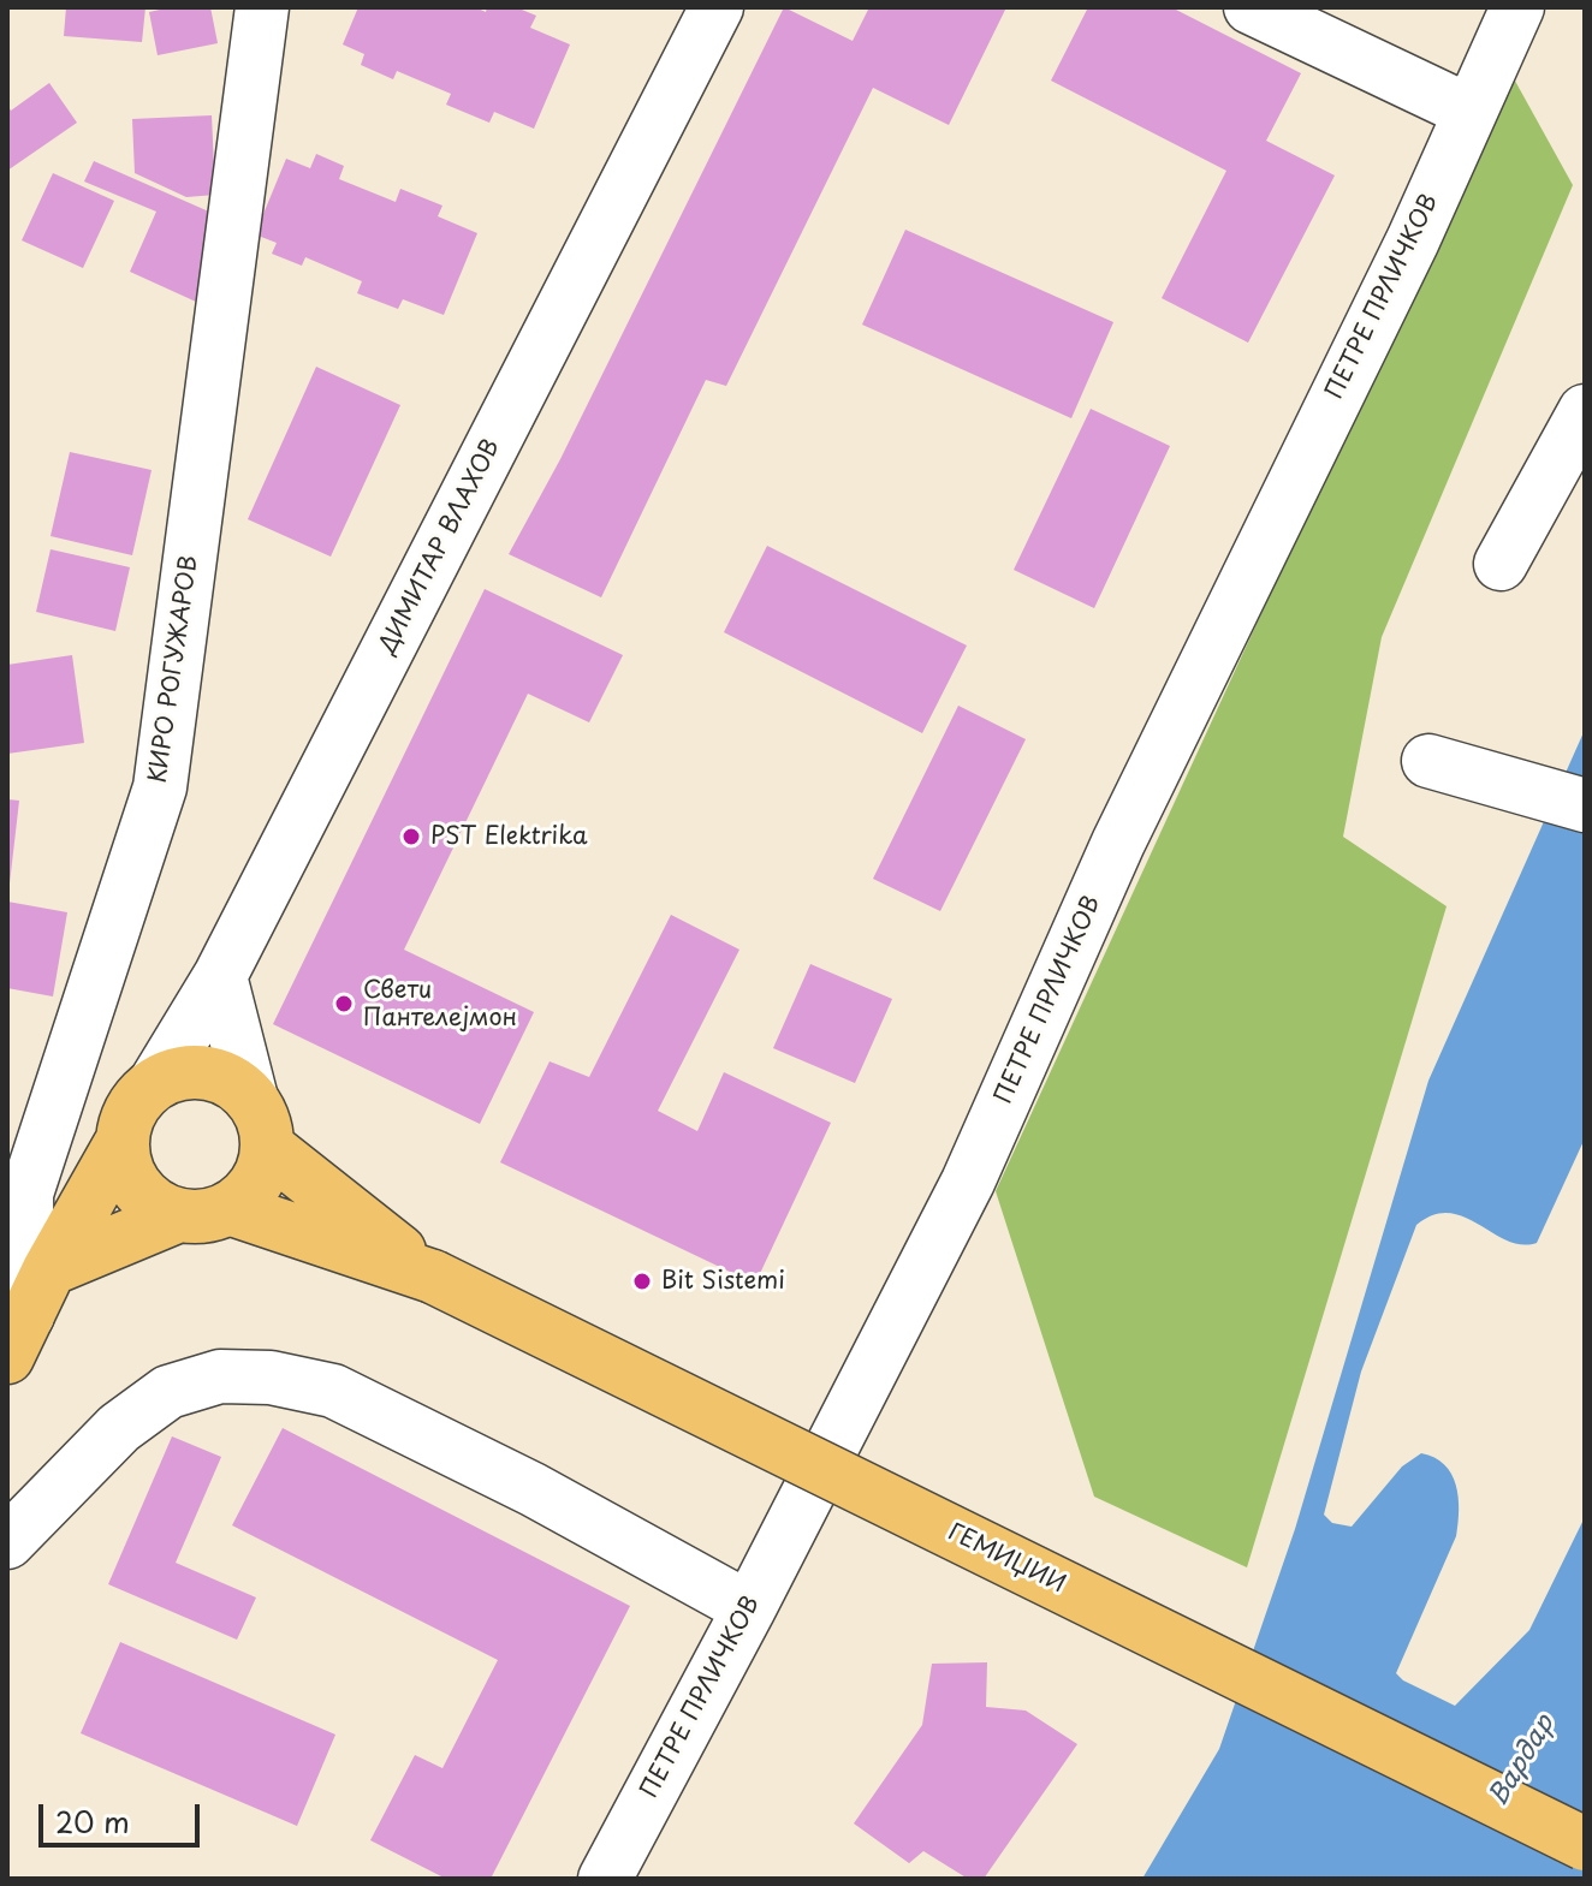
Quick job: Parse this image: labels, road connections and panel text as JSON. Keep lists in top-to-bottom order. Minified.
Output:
{"streets":{"main road":["ГЕМИЏИИ"],"street":["ПЕТРЕ ПРЛИЧКОВ","ДИМИТАР ВЛАХОВ","КИРО РОГУЖАРОВ"]},"water":["Вардар"],"places":["PST Elektrika","Свети Пантелејмон","Bit Sistemi"],"scale_bar":"20 m"}
